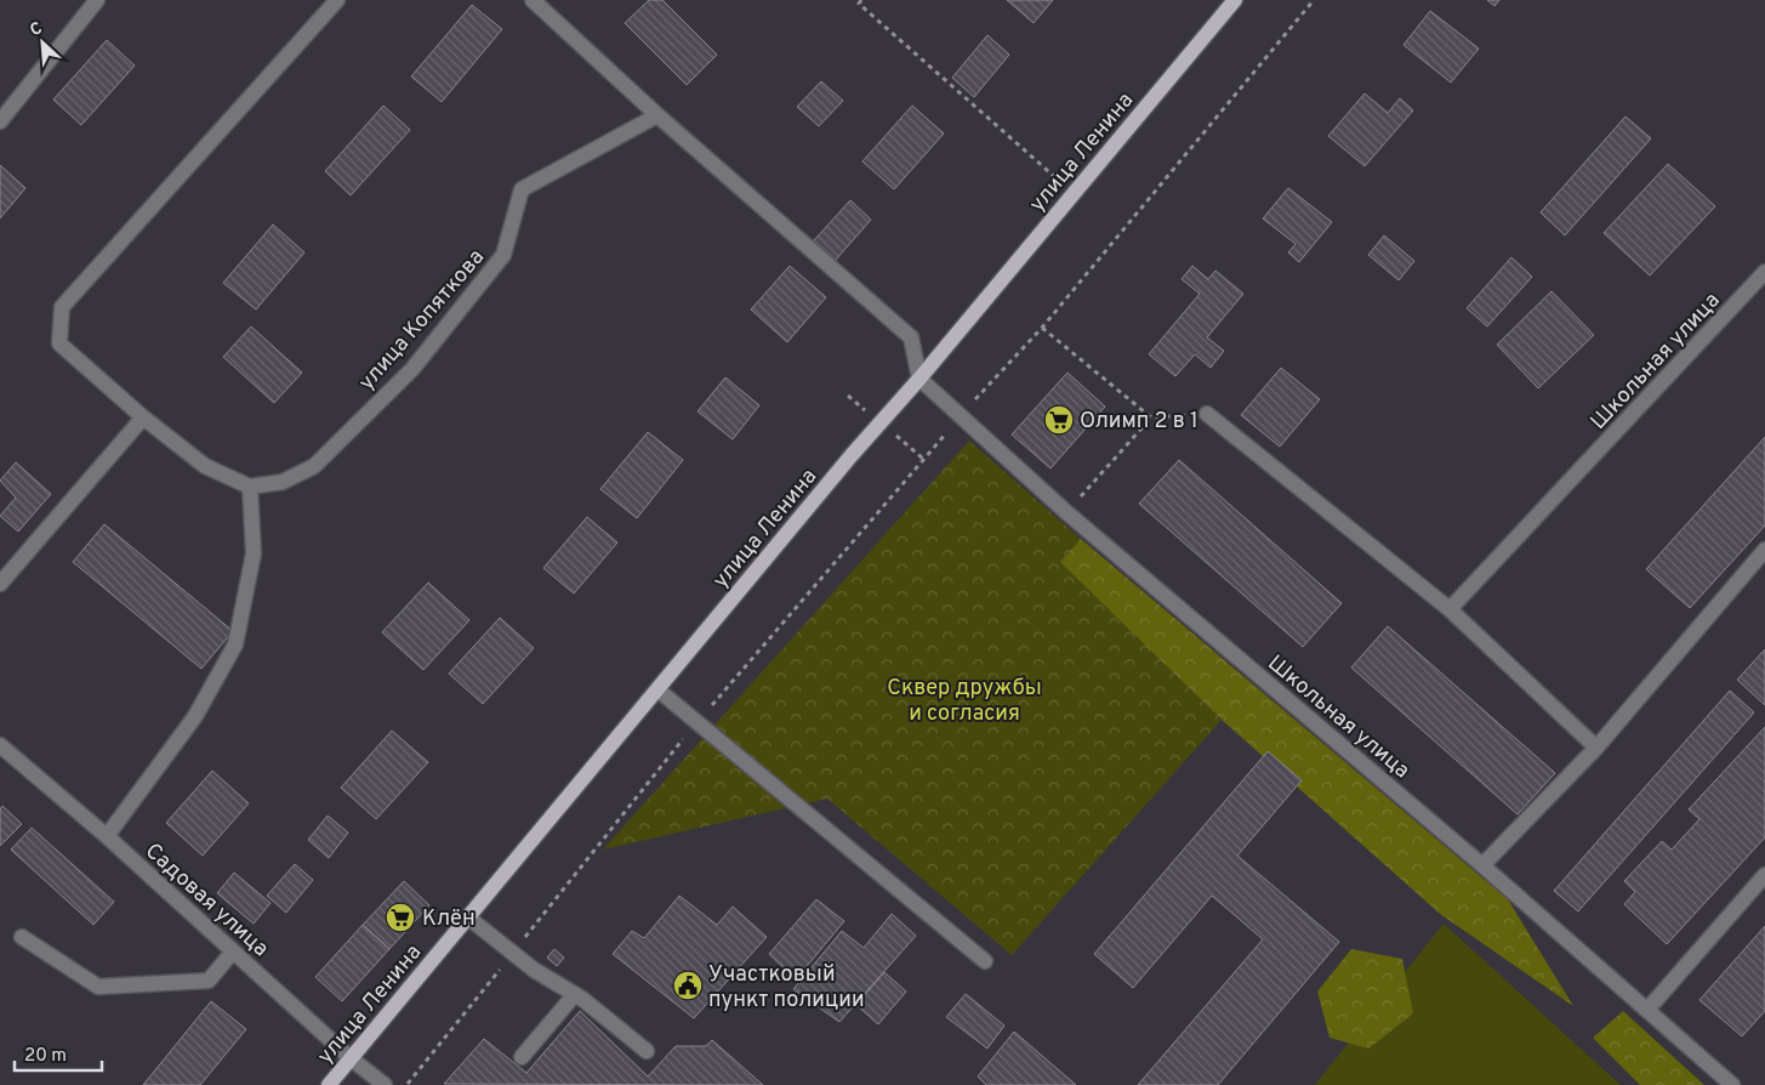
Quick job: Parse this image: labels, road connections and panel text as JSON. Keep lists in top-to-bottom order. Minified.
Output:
{"streets":{"main road":["улица Ленина"],"street":["улица Копяткова","Школьная улица","Садовая улица"]},"crossings":[["улица Ленина","Школьная улица"],["улица Ленина","Садовая улица"]],"parks":["Сквер дружбы и согласия"],"places":{"supermarket":["Олимп 2 в 1","Клён"],"public building":["Участковый пункт полиции"]},"scale_bar":"20 m","north":"top left"}
